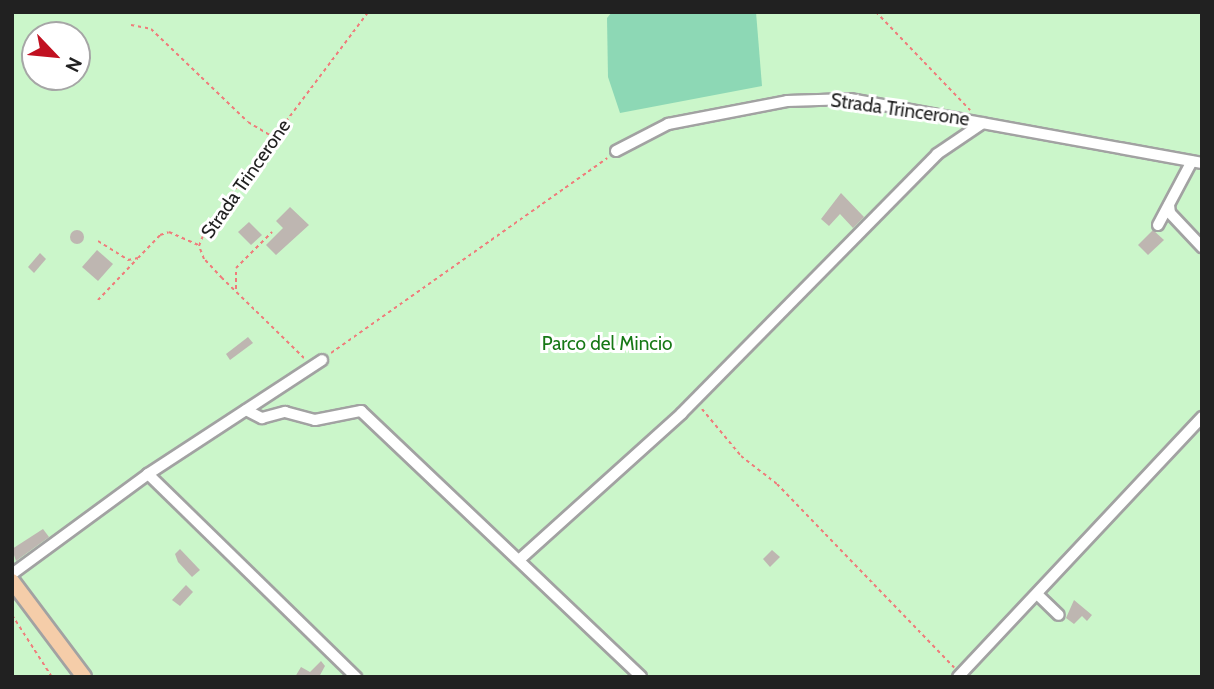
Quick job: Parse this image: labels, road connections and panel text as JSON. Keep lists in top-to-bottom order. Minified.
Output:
{"streets":{"street":["Strada Trincerone"]},"parks":["Parco del Mincio"],"north":"bottom right"}
